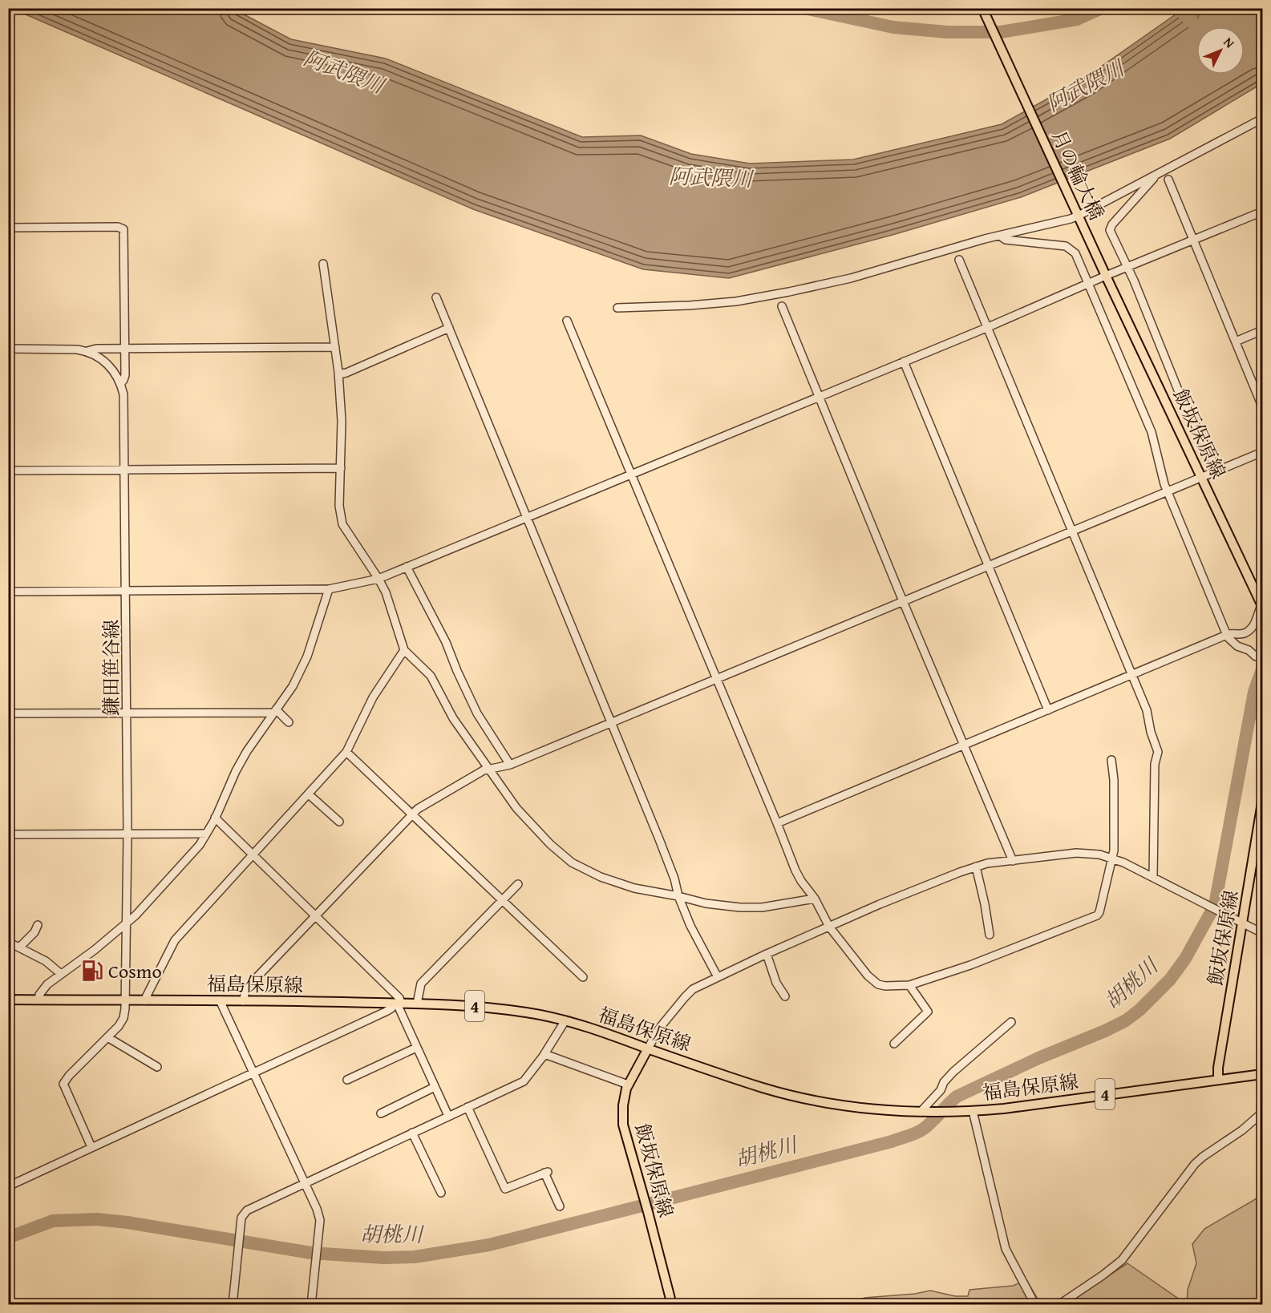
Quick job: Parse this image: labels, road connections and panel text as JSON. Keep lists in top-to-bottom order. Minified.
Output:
{"streets":{"main road":["月の輪大橋","飯坂保原線","福島保原線","4"],"street":["鎌田笹谷線"]},"crossings":[["月の輪大橋","飯坂保原線"],["飯坂保原線","福島保原線"],["鎌田笹谷線","福島保原線"]],"water":["阿武隈川","胡桃川"],"places":{"fuel station":["Cosmo"]},"north":"top right"}
